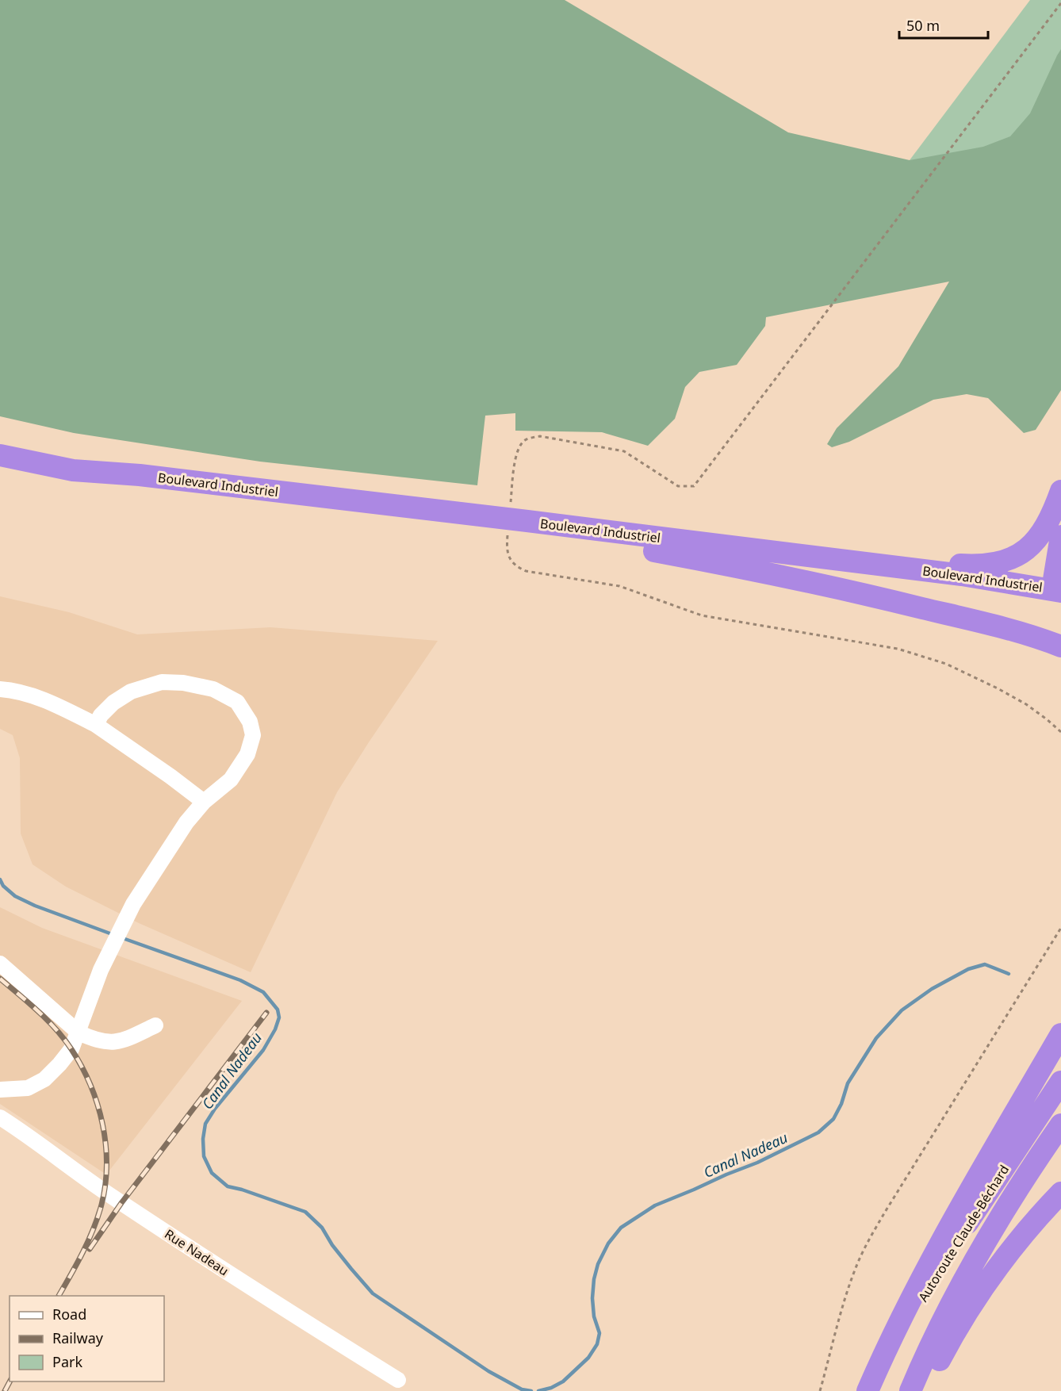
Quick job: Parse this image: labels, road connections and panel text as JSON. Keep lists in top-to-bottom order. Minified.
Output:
{"streets":{"highway":["Boulevard Industriel","Autoroute Claude-Béchard"],"street":["Rue Nadeau"]},"water":["Canal Nadeau"],"legend":["Road","Railway","Park"],"scale_bar":"50 m"}
